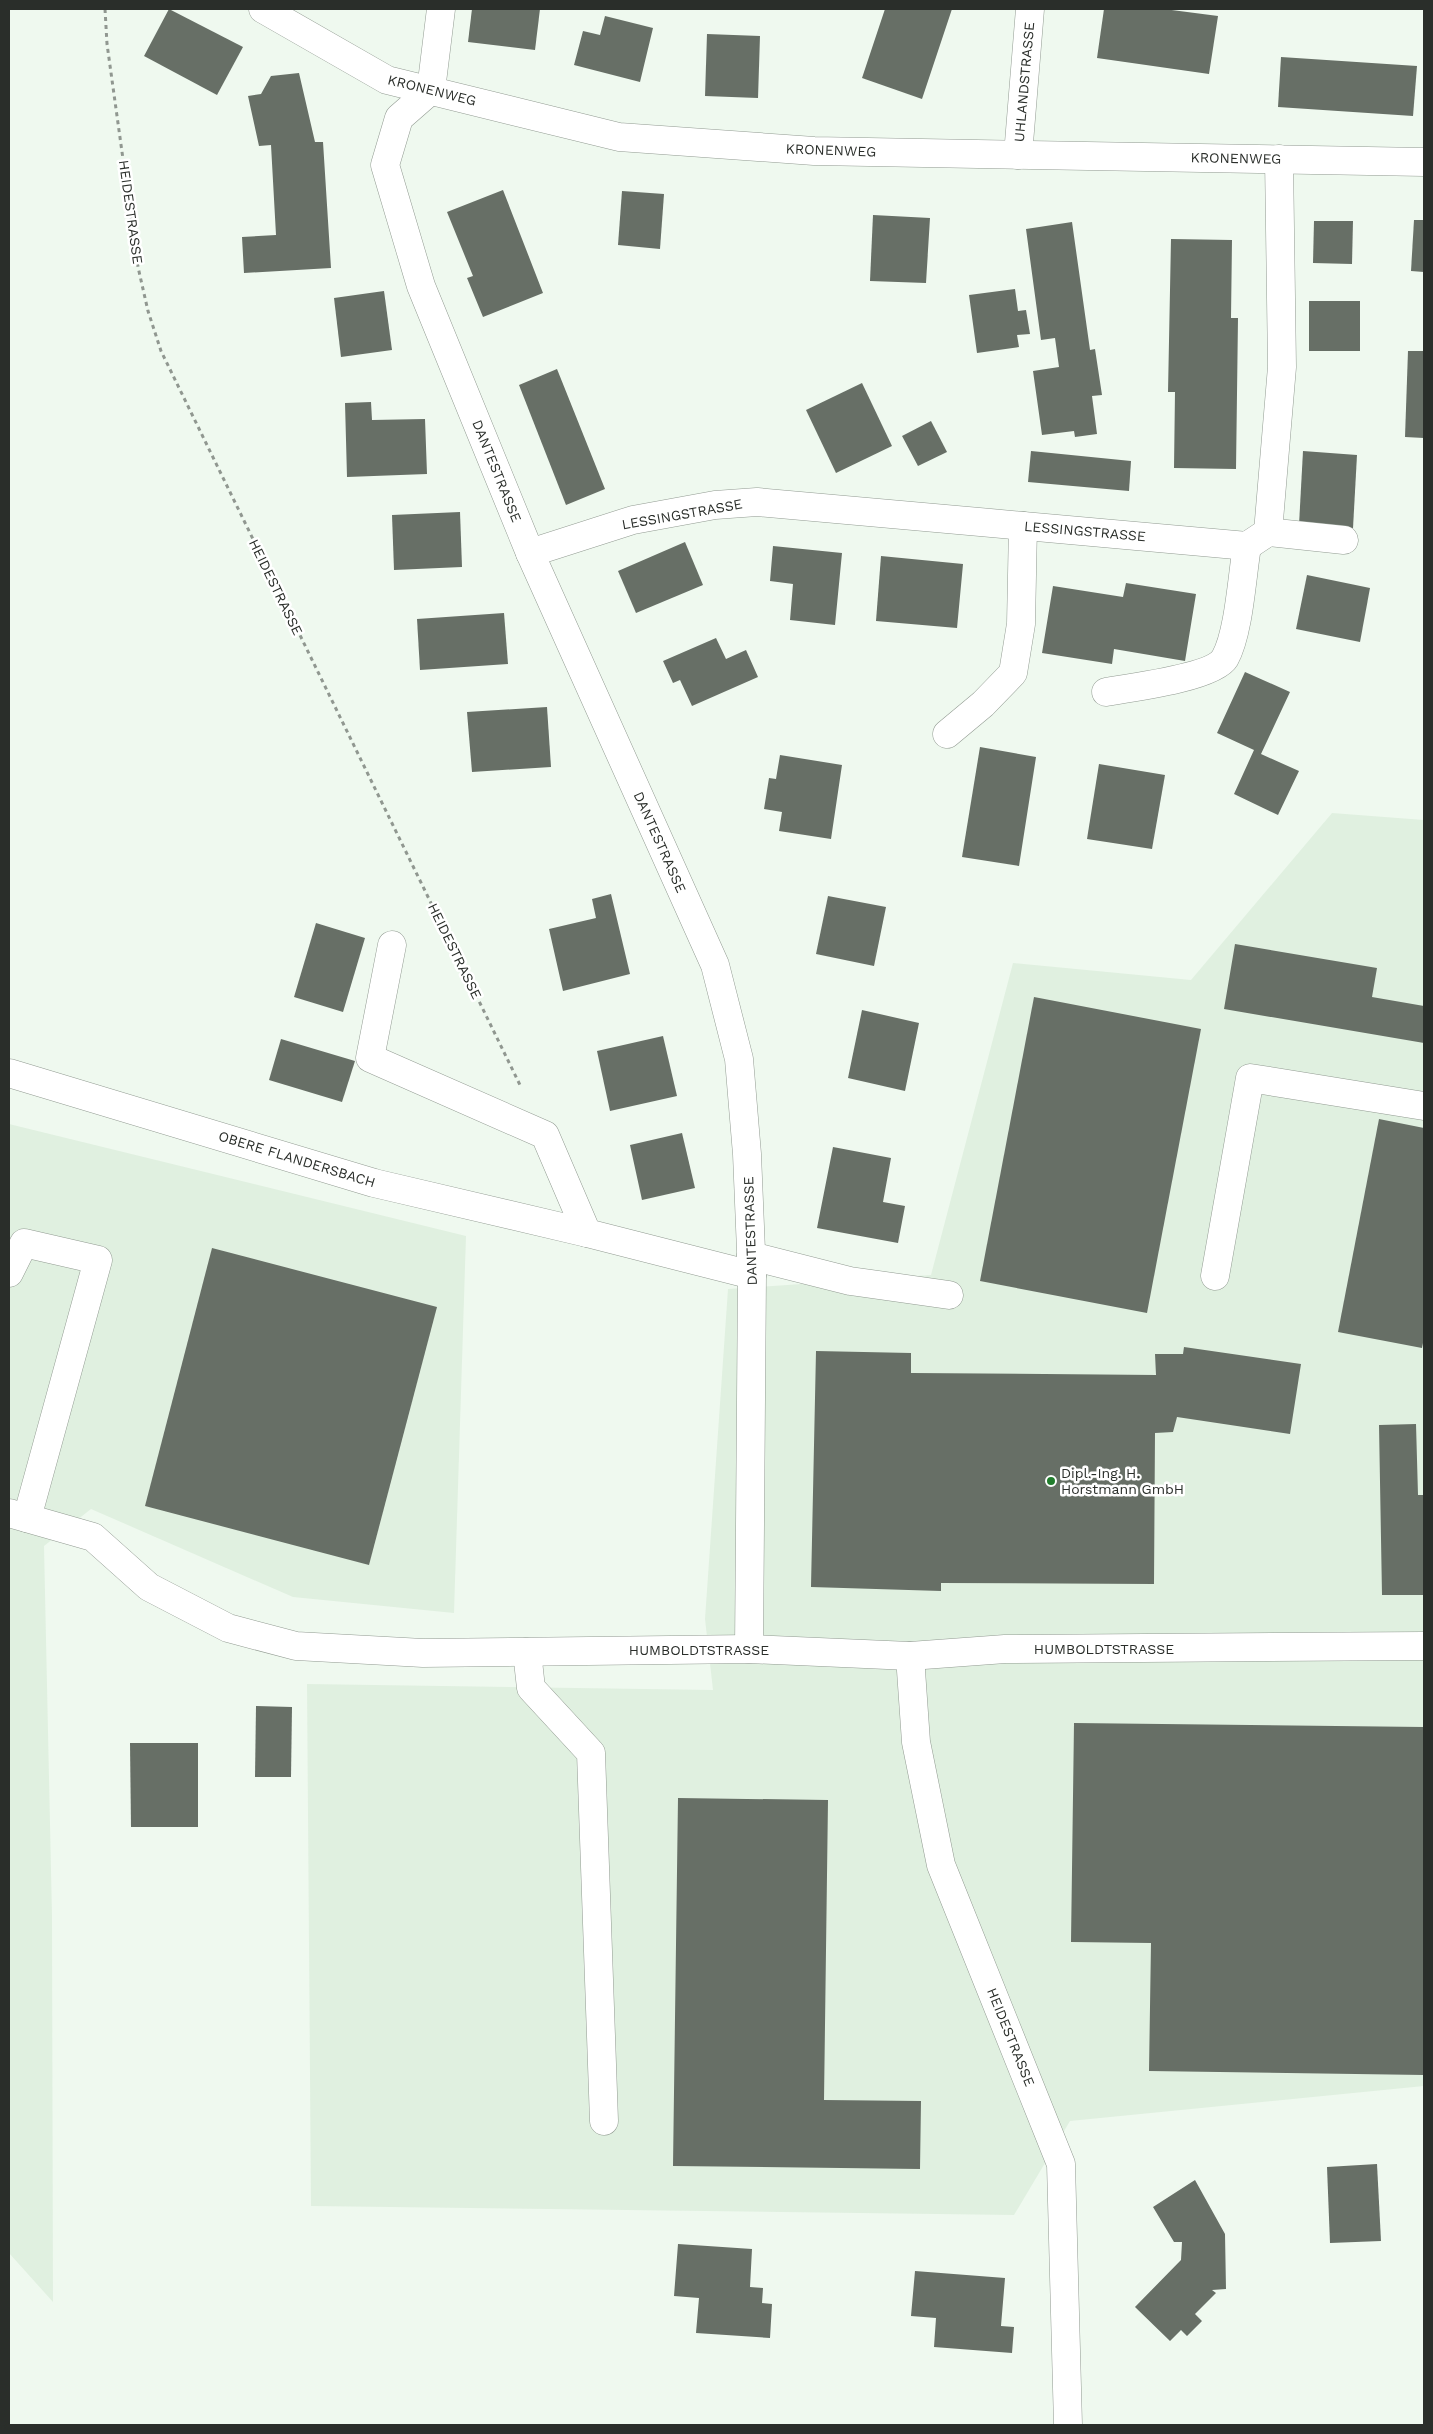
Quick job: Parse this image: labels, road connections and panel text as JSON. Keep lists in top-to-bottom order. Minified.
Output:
{"streets":{"street":["UHLANDSTRASSE","KRONENWEG","HEIDESTRASSE","DANTESTRASSE","LESSINGSTRASSE","OBERE FLANDERSBACH","HUMBOLDTSTRASSE"]},"crossings":[["UHLANDSTRASSE","KRONENWEG"],["KRONENWEG","DANTESTRASSE"],["HEIDESTRASSE","HUMBOLDTSTRASSE"],["DANTESTRASSE","LESSINGSTRASSE"],["DANTESTRASSE","HUMBOLDTSTRASSE"]],"places":["Dipl.-Ing. H. Horstmann GmbH"]}
